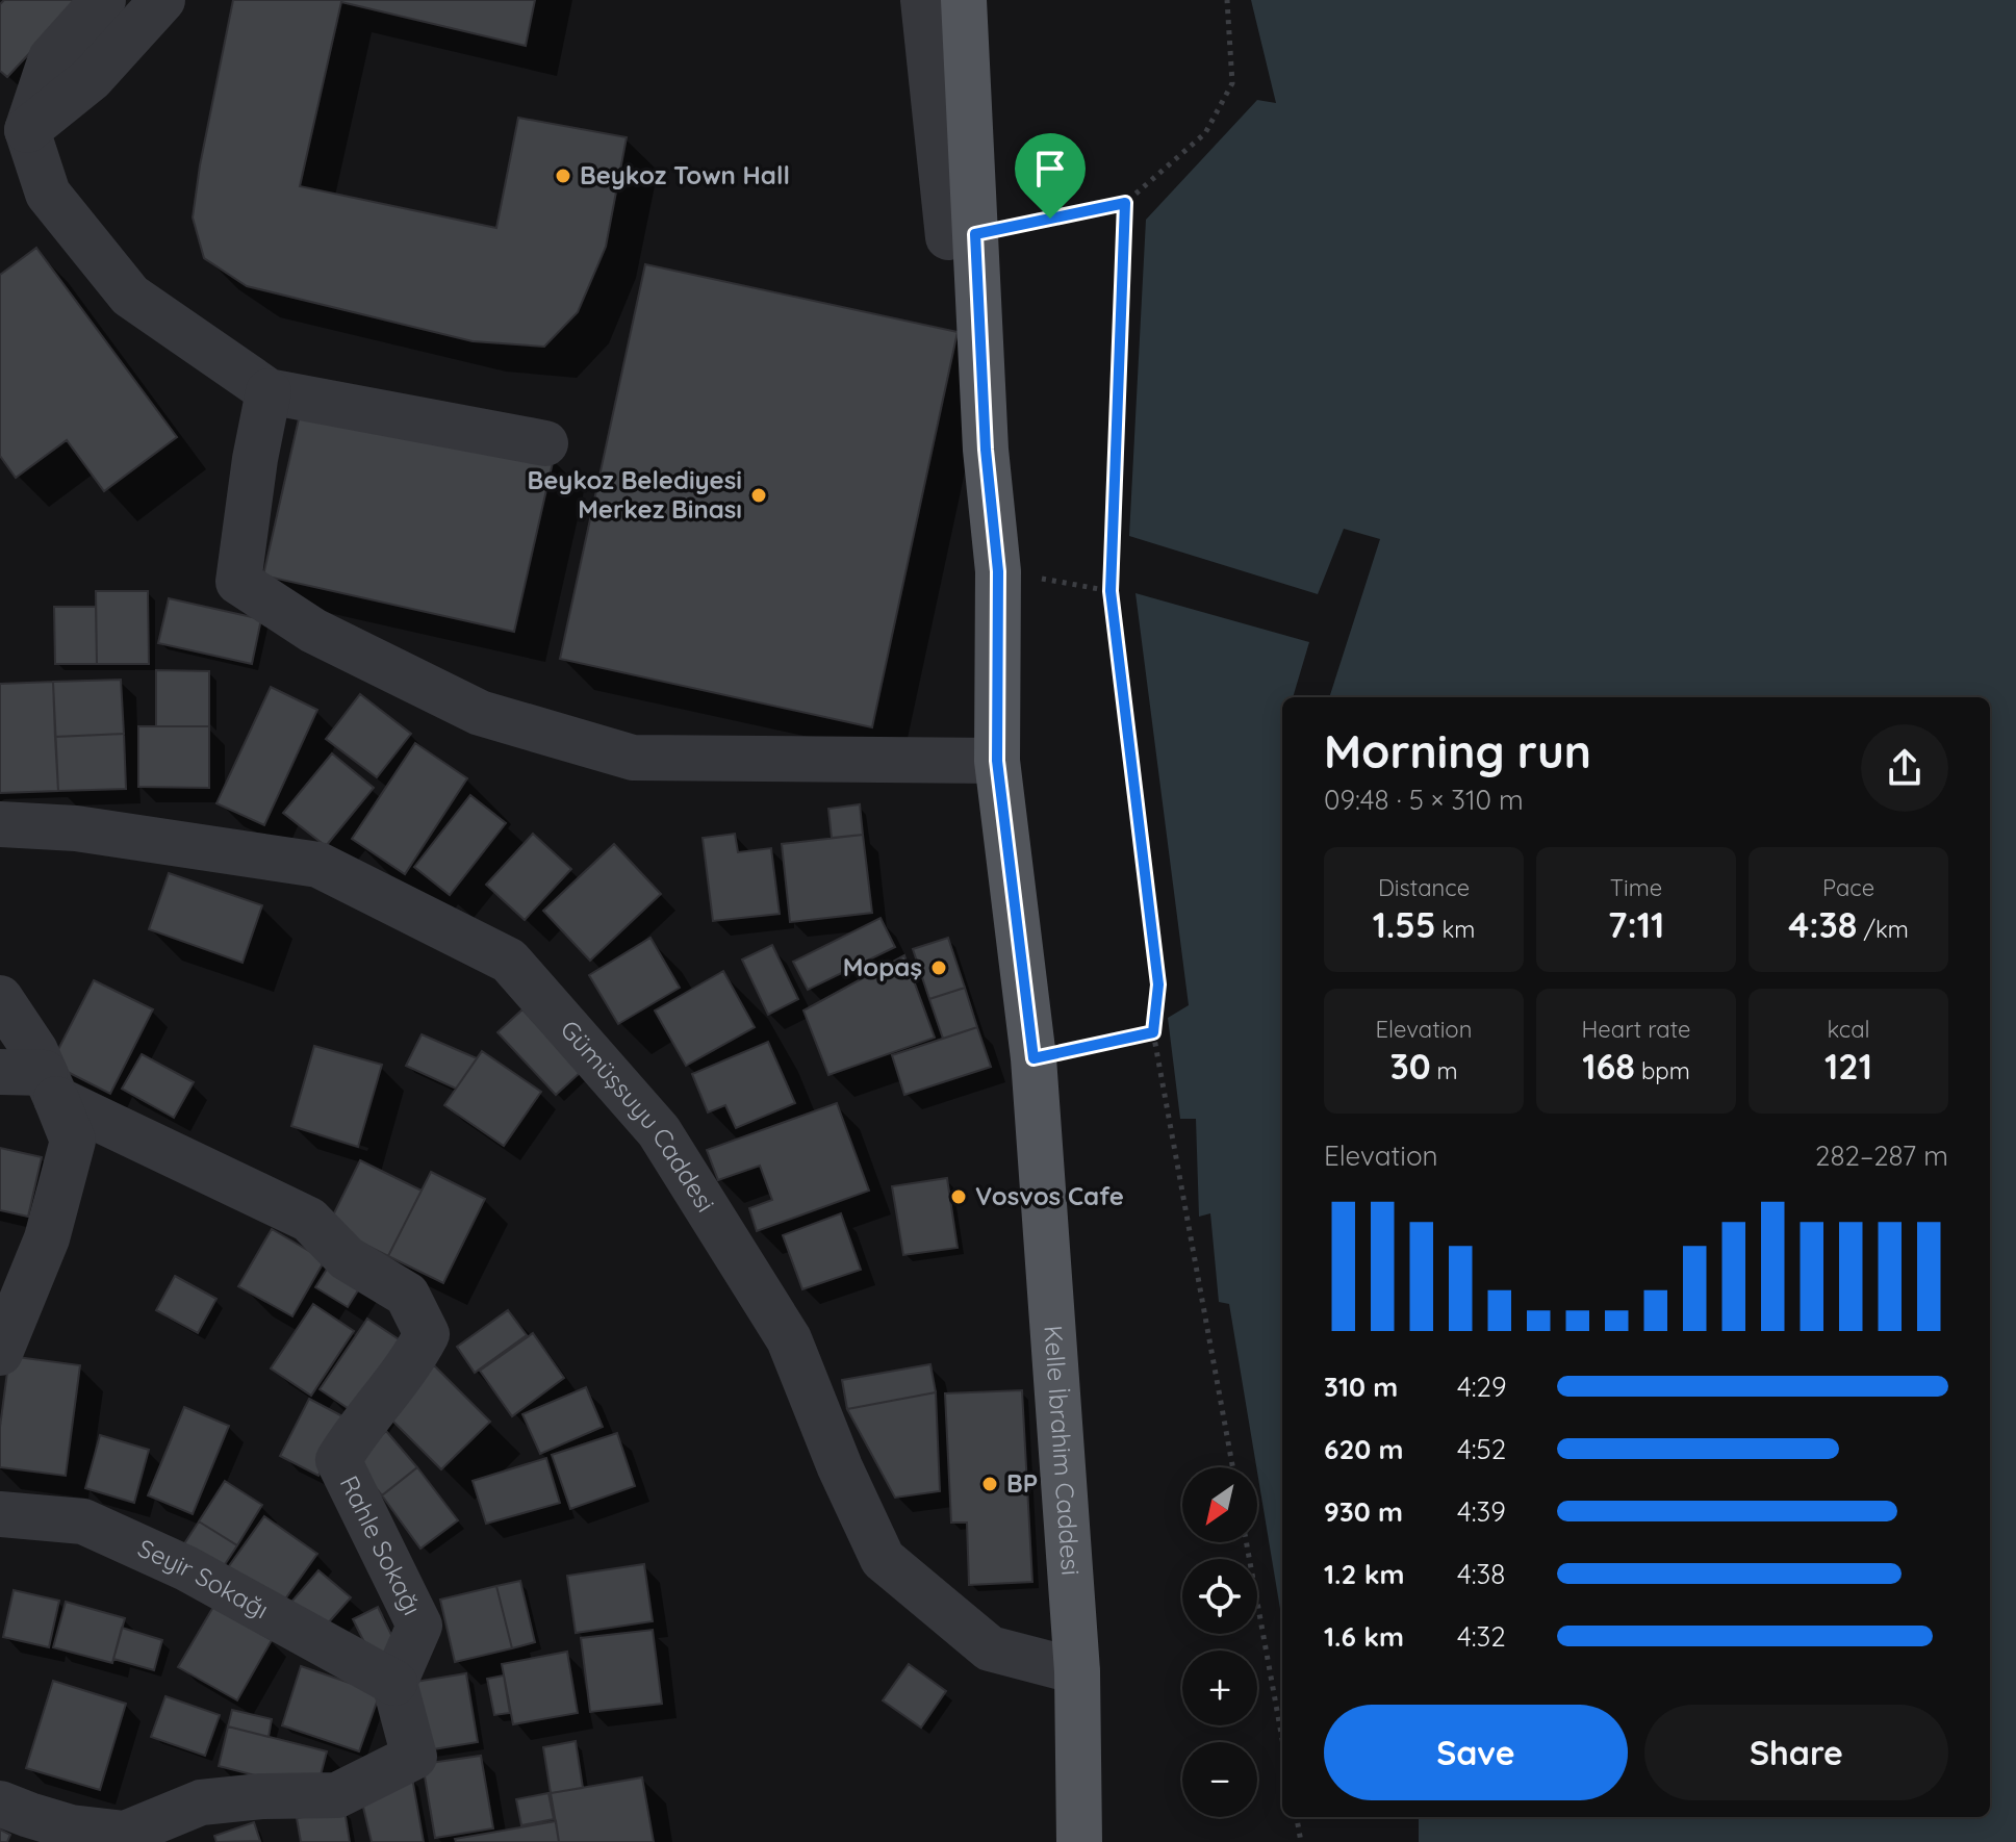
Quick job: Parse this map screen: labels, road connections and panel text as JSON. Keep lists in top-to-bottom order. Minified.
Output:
{"streets":{"main road":["Kelle İbrahim Caddesi"],"street":["Gümüşsuyu Caddesi","Rahle Sokağı","Seyir Sokağı"]},"crossings":[["Gümüşsuyu Caddesi","Kelle İbrahim Caddesi"],["Rahle Sokağı","Seyir Sokağı"]],"places":["Beykoz Town Hall","Beykoz Belediyesi Merkez Binası","Mopaş","Vosvos Cafe","BP"],"north":"bottom left","page":{"heading":["Morning run","09:48 · 5 × 310 m"],"stats":[["Distance","1.55 km"],["Time","7:11"],["Pace","4:38 /km"],["Elevation","30 m"],["Heart rate","168 bpm"],["kcal","121"]],"chart":["Elevation","282–287 m"],"list":[{"name":"310 m","note":"4:29"},{"name":"620 m","note":"4:52"},{"name":"930 m","note":"4:39"},{"name":"1.2 km","note":"4:38"},{"name":"1.6 km","note":"4:32"}],"map_buttons":["+","−"],"buttons":["Save","Share"]}}
